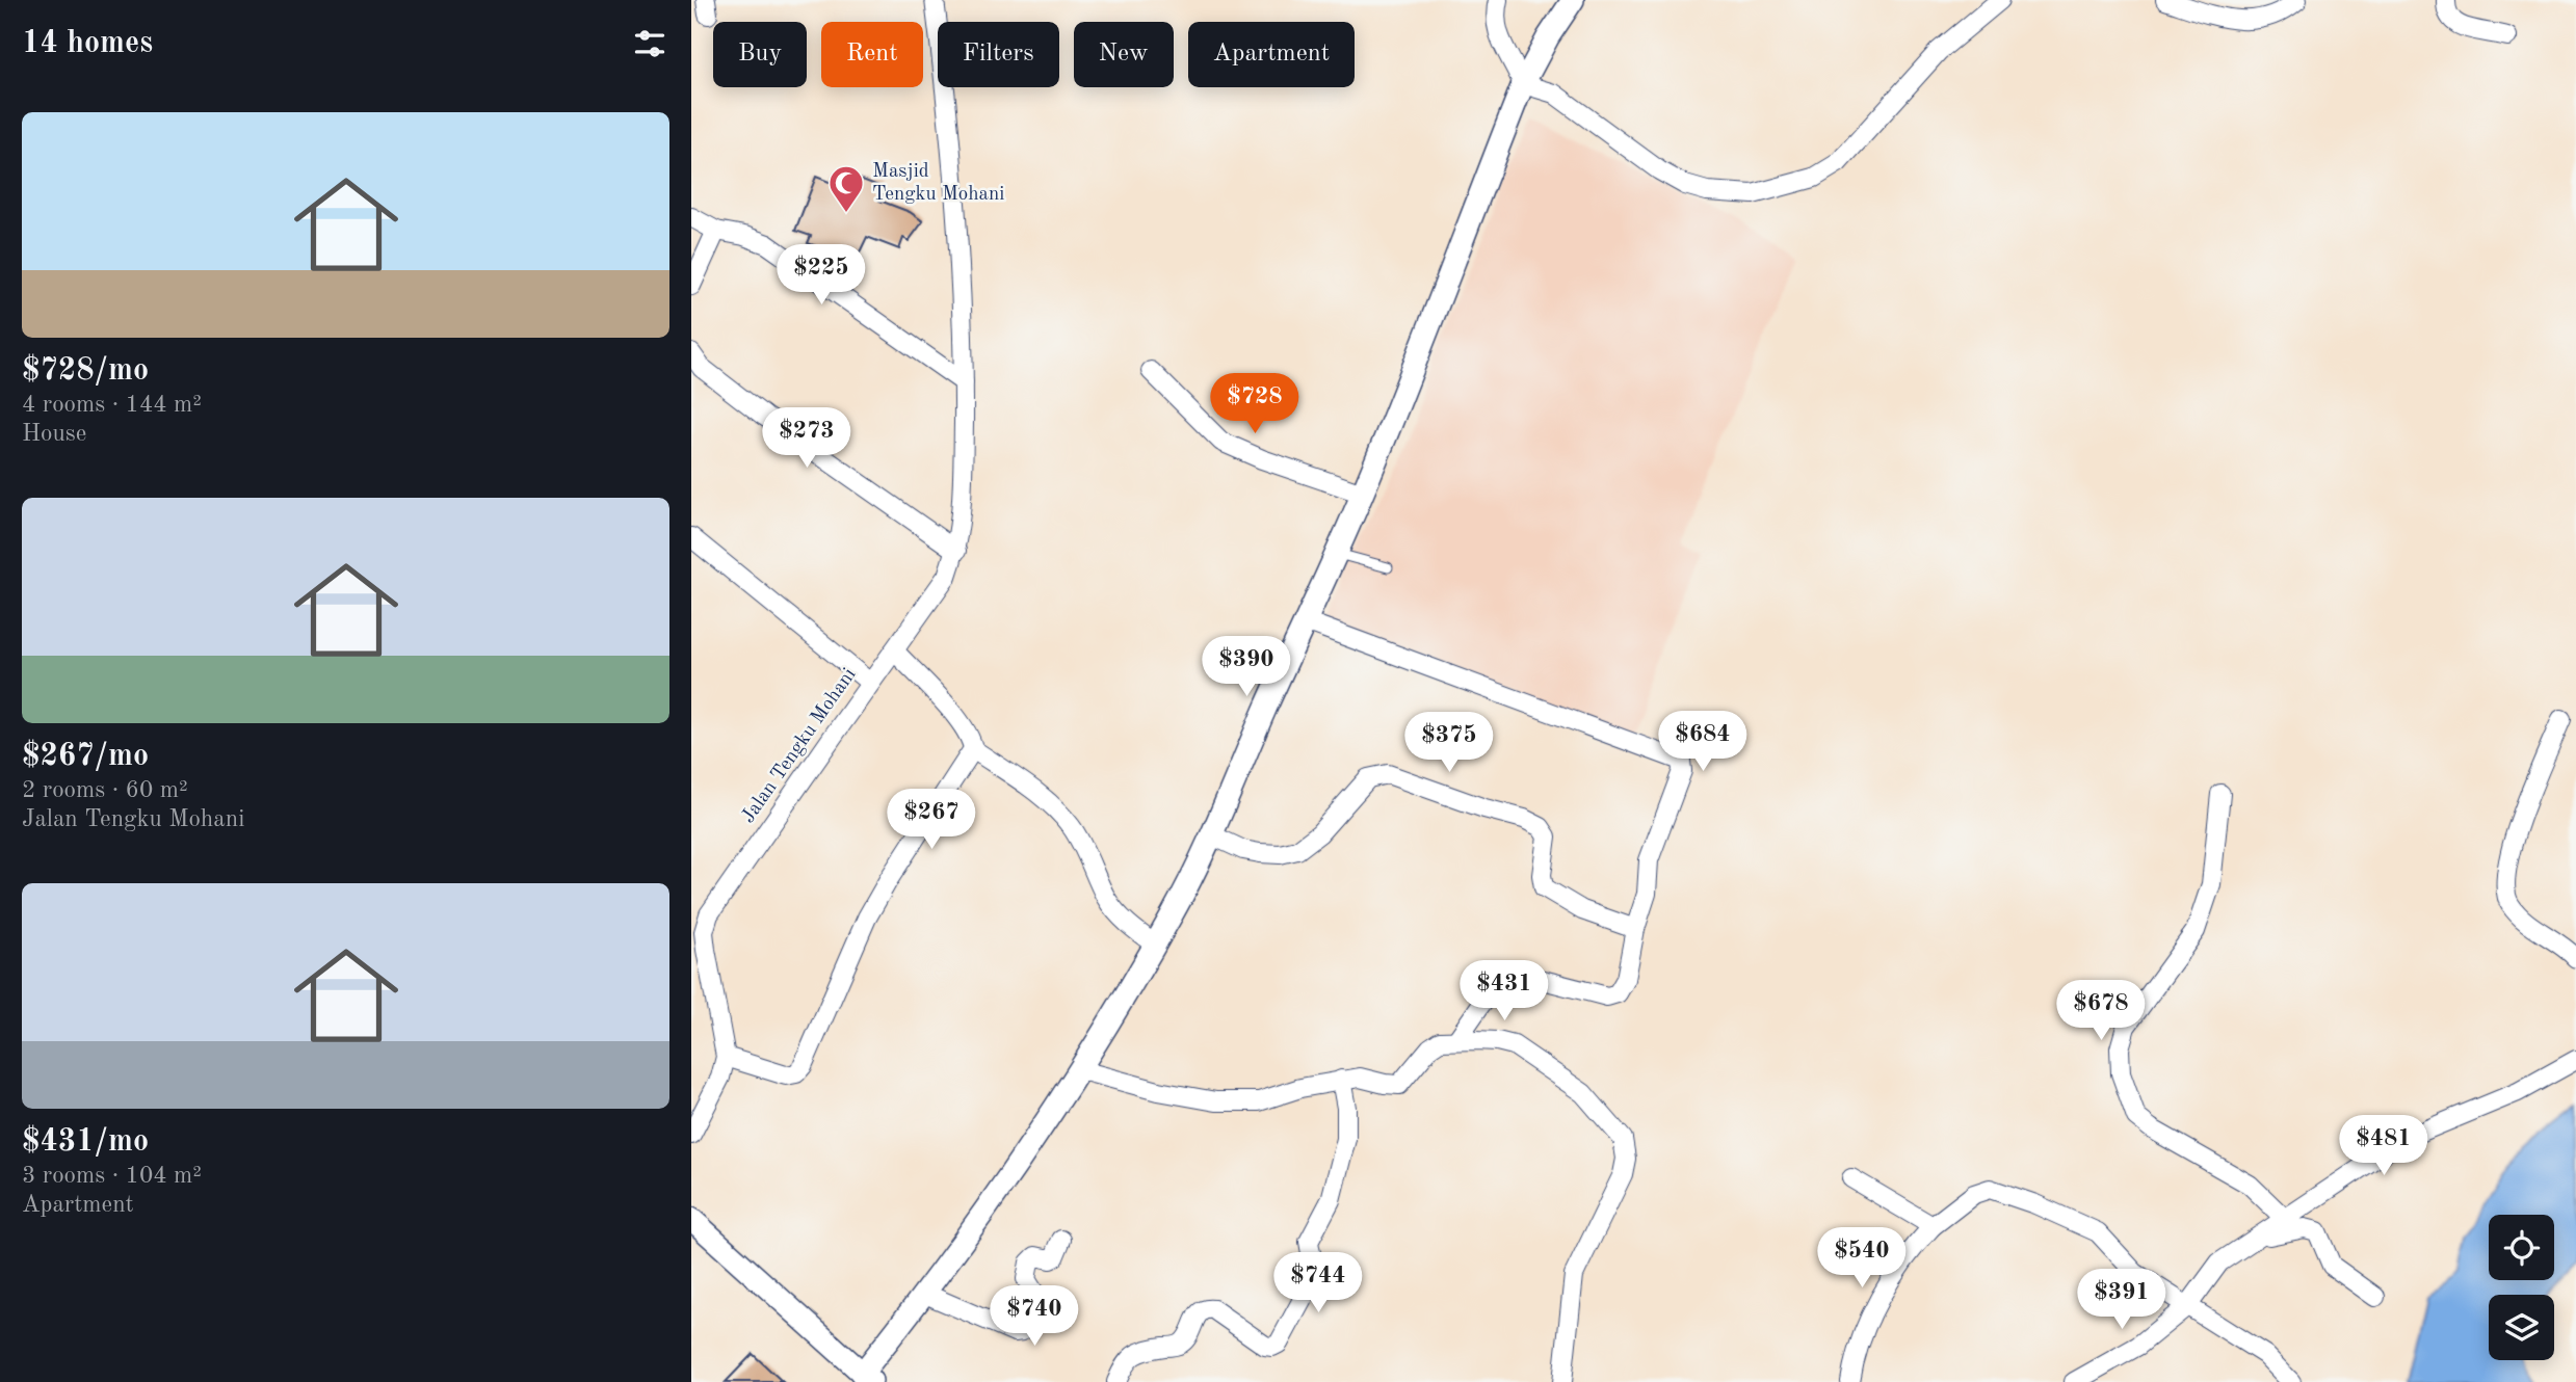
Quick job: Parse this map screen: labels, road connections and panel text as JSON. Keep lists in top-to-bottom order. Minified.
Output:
{"streets":{"street":["Jalan Tengku Mohani"]},"places":{"mosque":["Masjid Tengku Mohani"]},"page":{"heading":"14 homes","chip":["Buy","Rent","Filters","New","Apartment"],"list":[{"name":"$728/mo","note":"4 rooms · 144 m² · House"},{"name":"$267/mo","note":"2 rooms · 60 m² · Jalan Tengku Mohani"},{"name":"$431/mo","note":"3 rooms · 104 m² · Apartment"}],"price":["$225","$728","$273","$390","$684","$375","$267","$431","$678","$481","$540","$744","$391","$740"]}}
